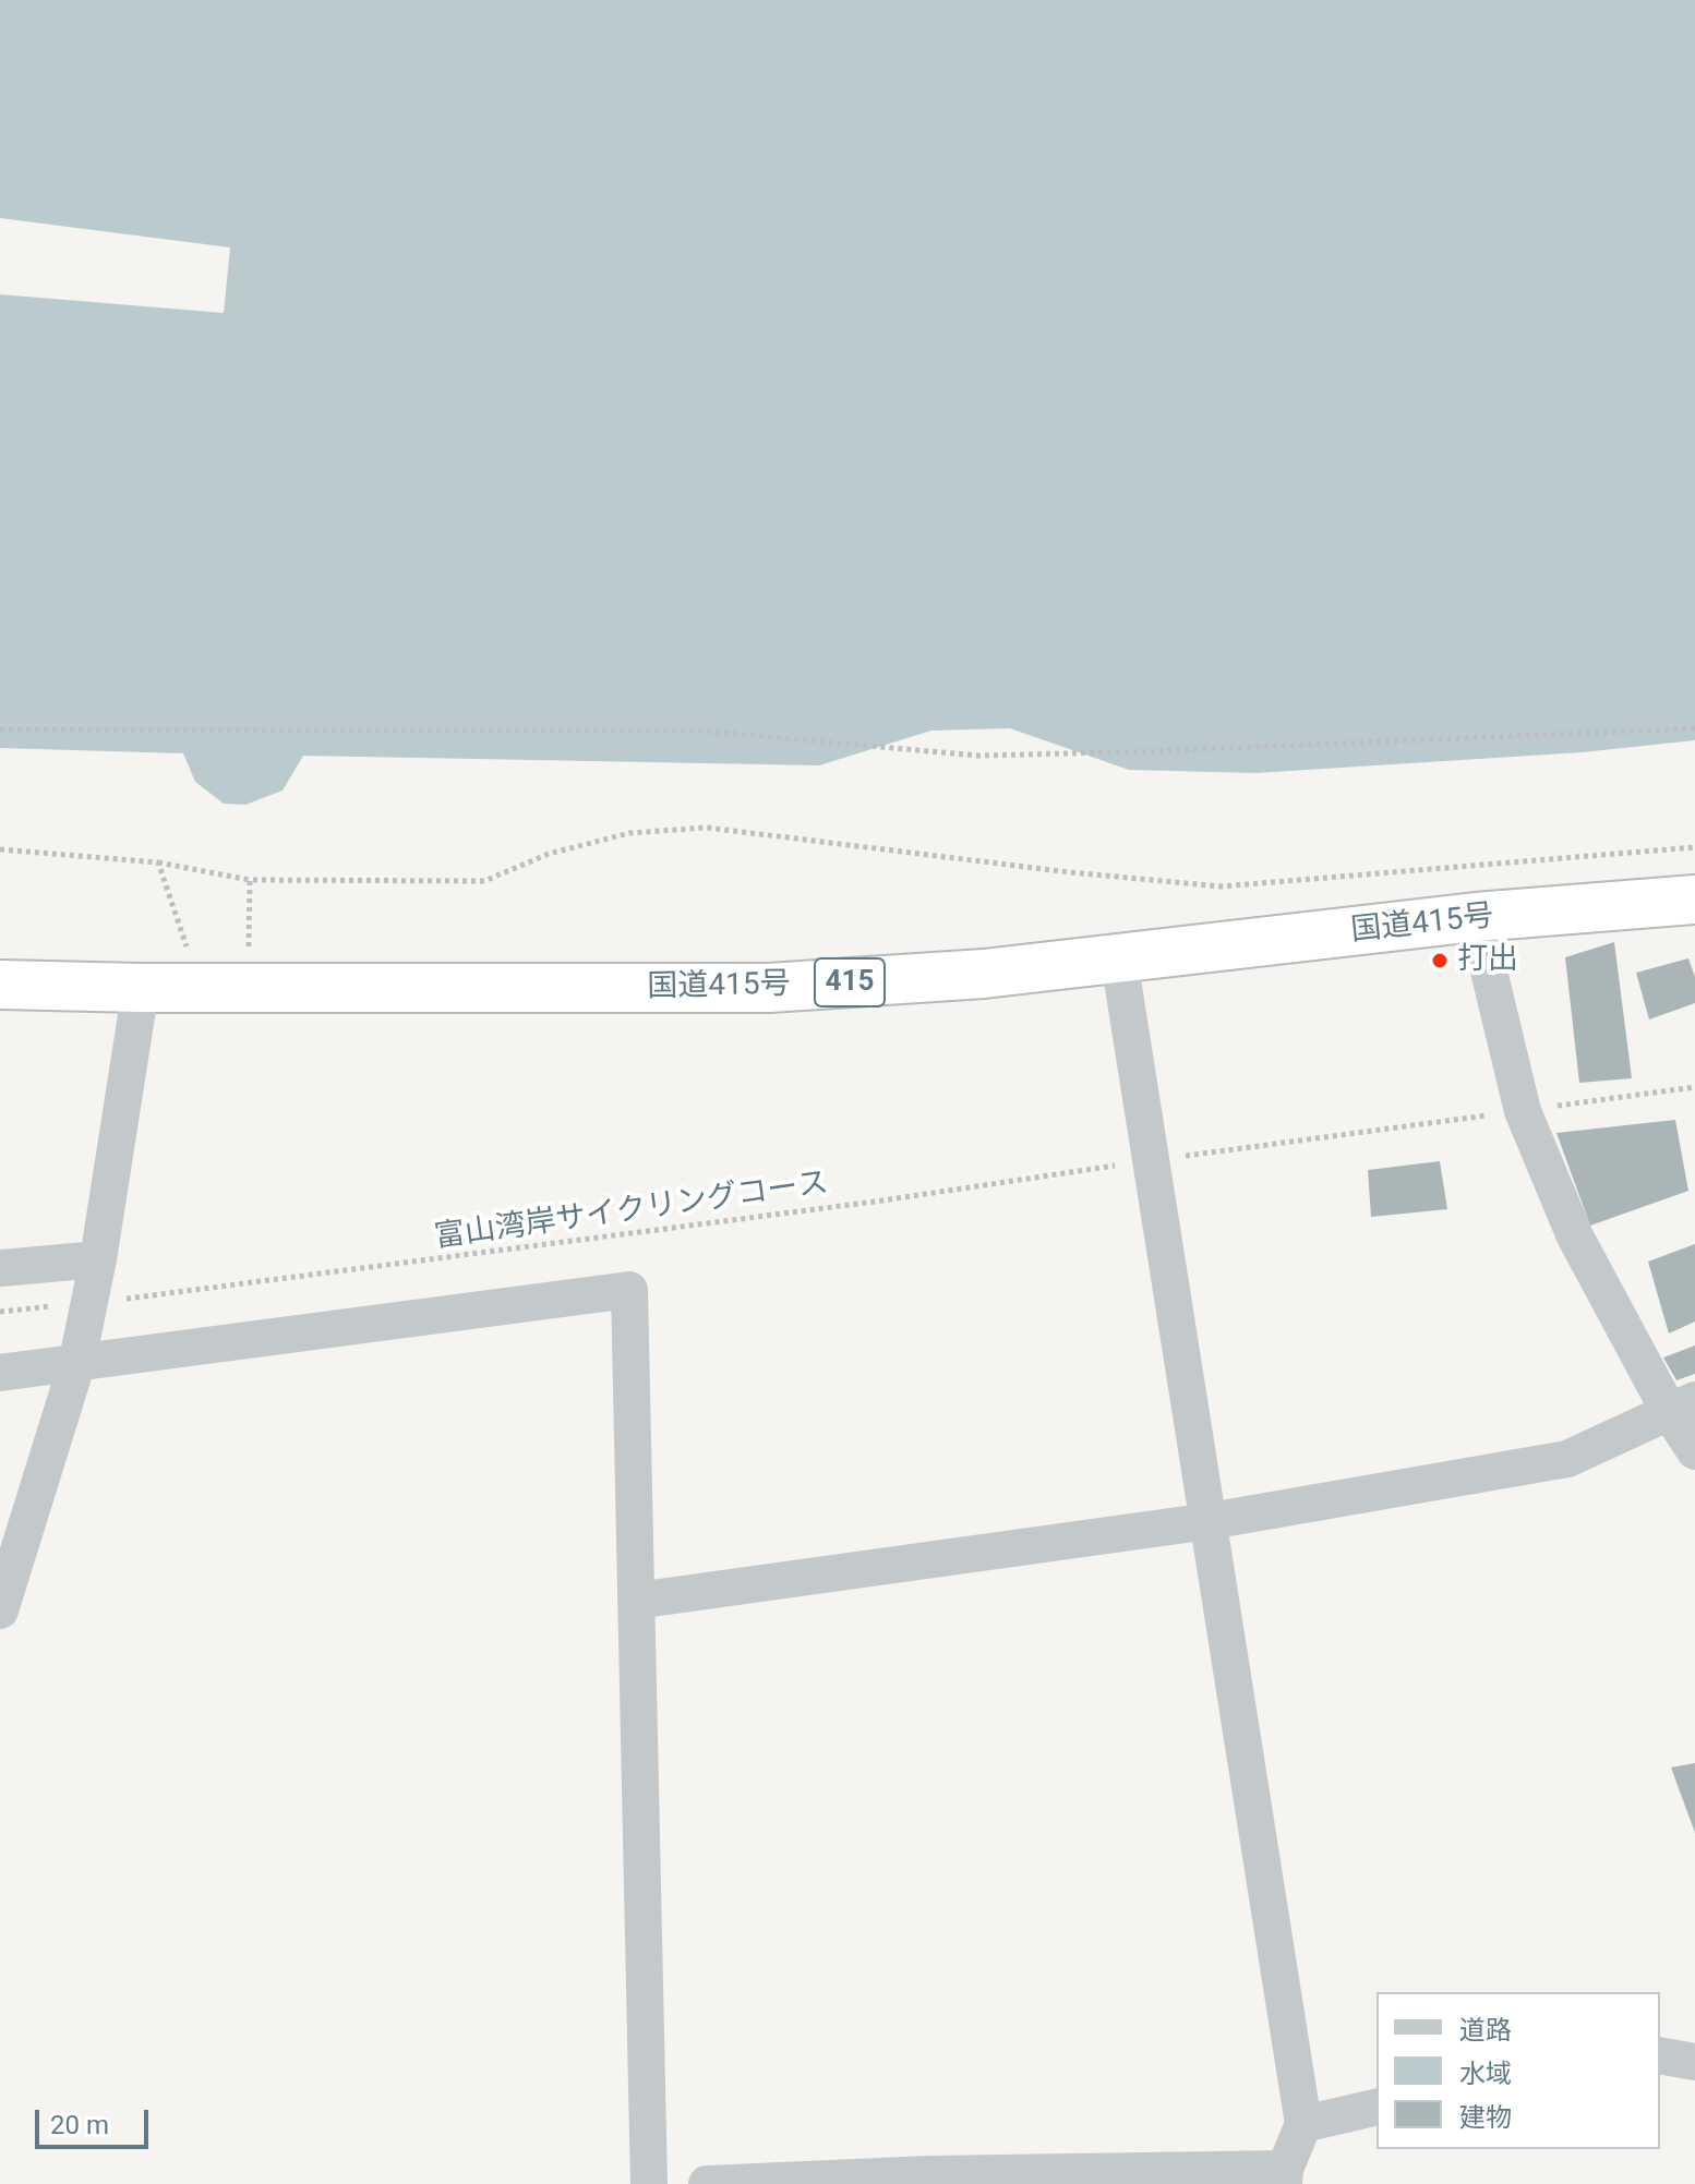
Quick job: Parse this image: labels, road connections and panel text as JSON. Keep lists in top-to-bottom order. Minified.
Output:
{"streets":{"highway":["国道415号","415"],"path":["富山湾岸サイクリングコース"]},"places":["打出"],"legend":["道路","水域","建物"],"scale_bar":"20 m"}
